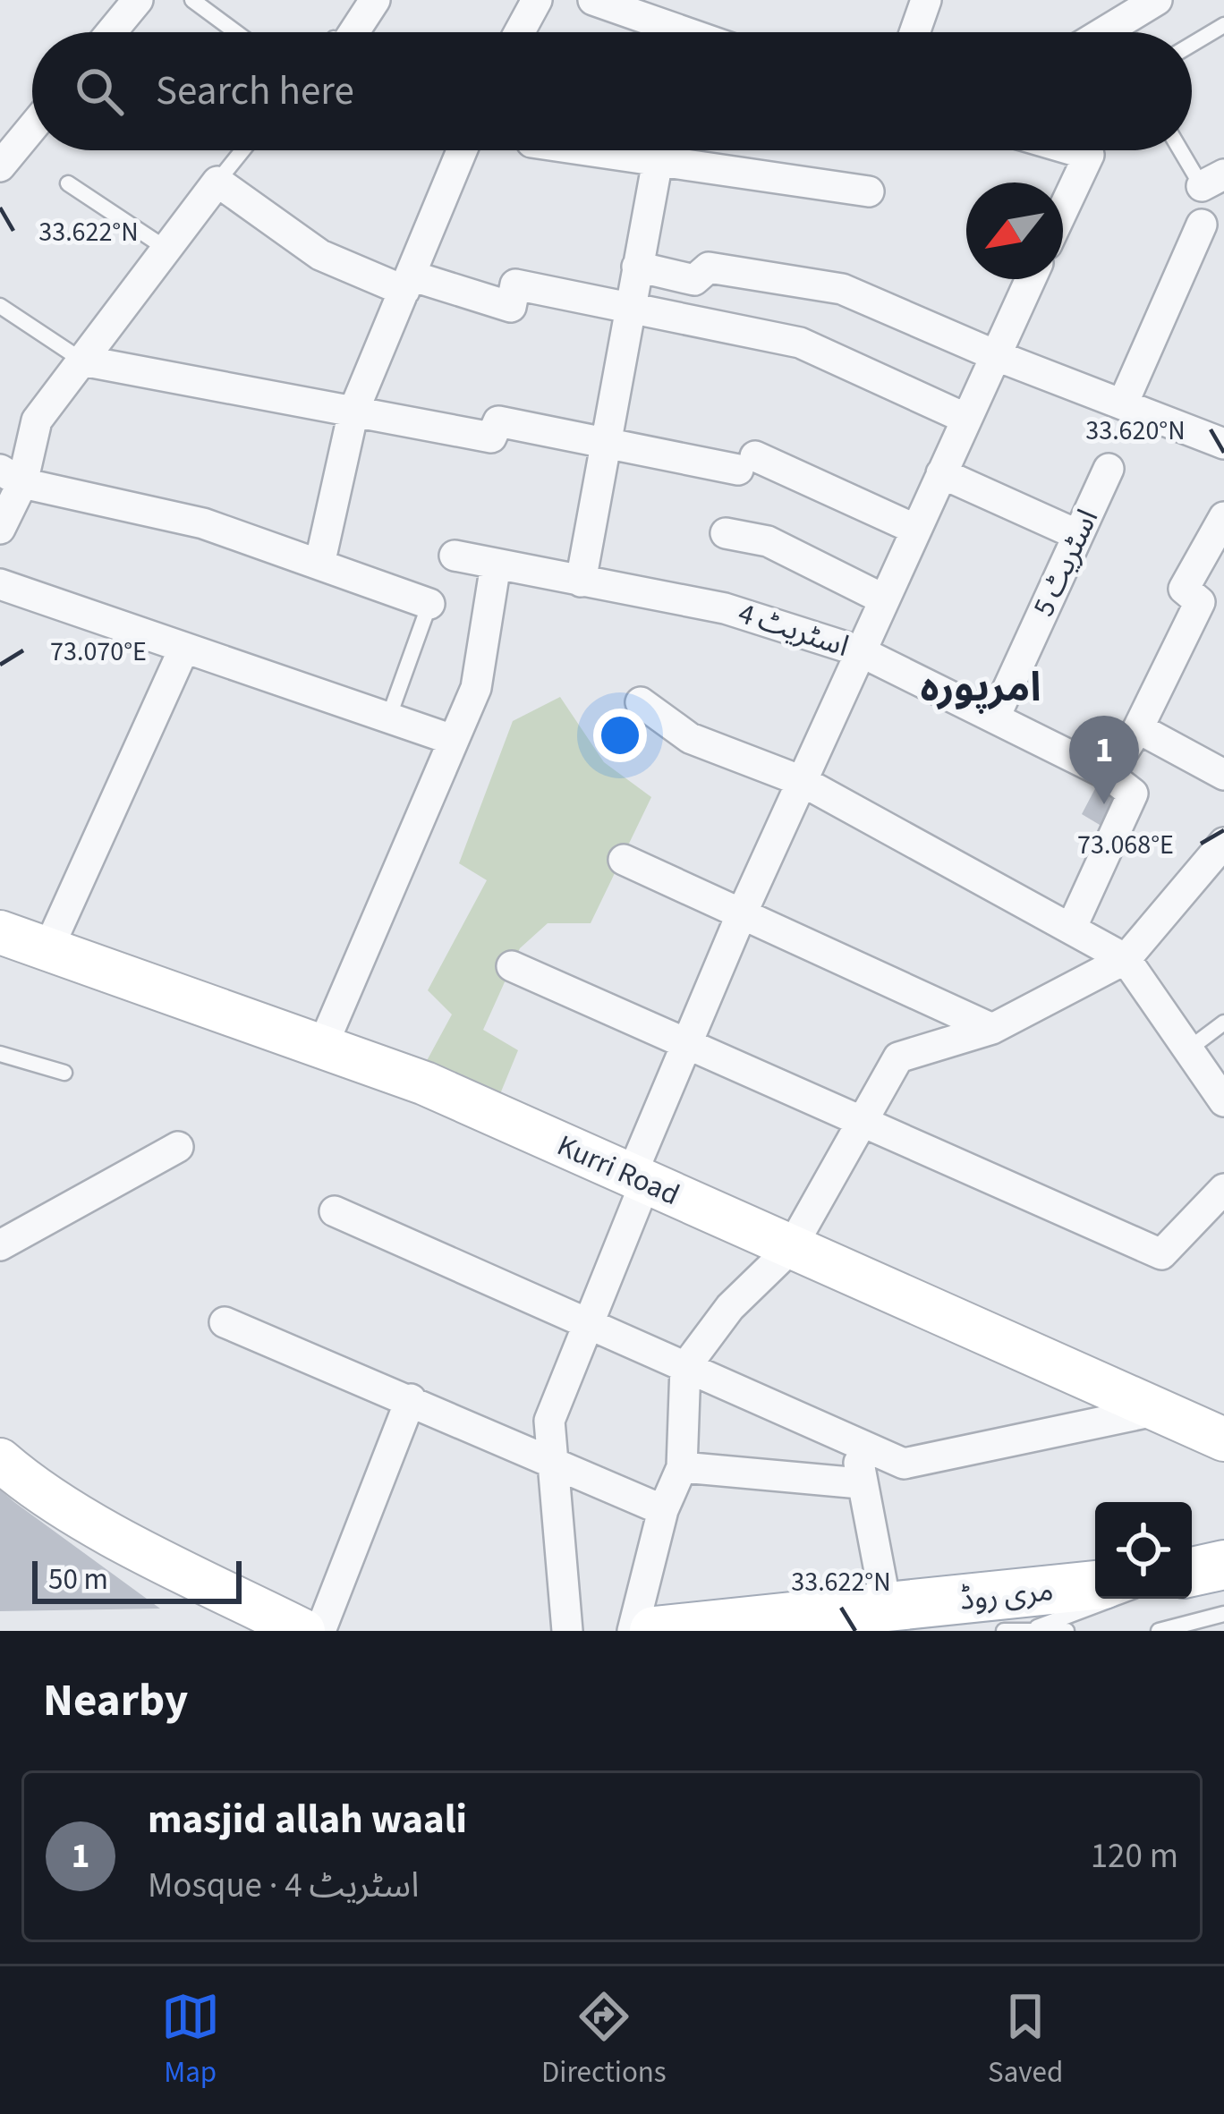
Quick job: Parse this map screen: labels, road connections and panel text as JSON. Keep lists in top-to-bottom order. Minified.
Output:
{"streets":{"main road":["مری روڈ"],"street":["اسٹریٹ 5","اسٹریٹ 4","Kurri Road"]},"crossings":[["اسٹریٹ 5","اسٹریٹ 4"]],"districts":["امرپورہ"],"scale_bar":"50 m","north":"bottom left","page":{"search":"Search here","pins":"1","scale":"50 m","heading":"Nearby","list":[{"mark":"1","name":"masjid allah waali","note":"Mosque · اسٹریٹ 4","value":"120 m"}],"nav":["Map","Directions","Saved"]},"coordinates":["33.622°N","33.620°N","73.070°E","73.068°E"]}
